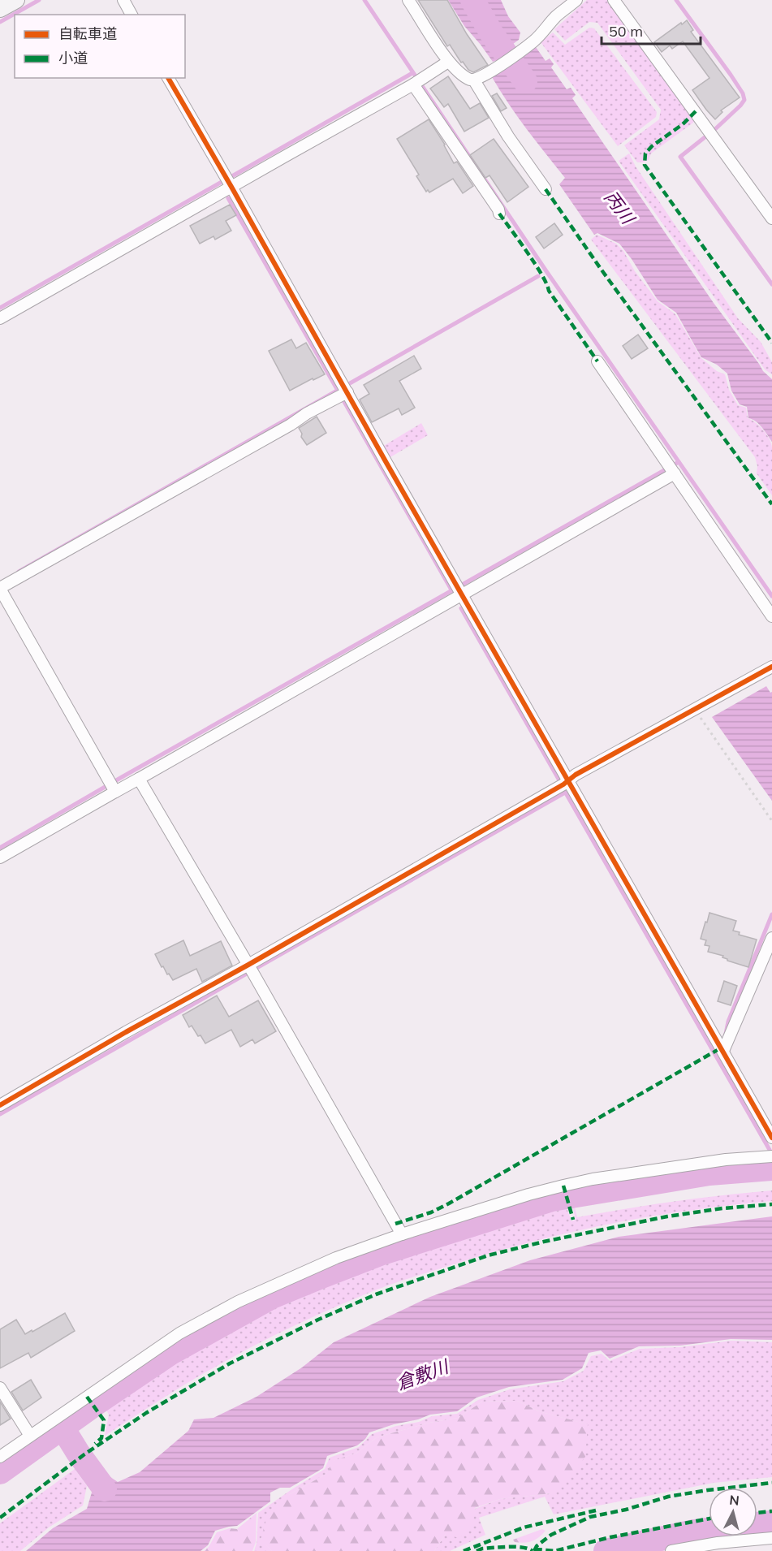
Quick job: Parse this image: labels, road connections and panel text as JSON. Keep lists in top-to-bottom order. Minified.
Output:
{"water":["丙川","倉敷川"],"legend":["自転車道","小道"],"scale_bar":"50 m","north":"top"}
